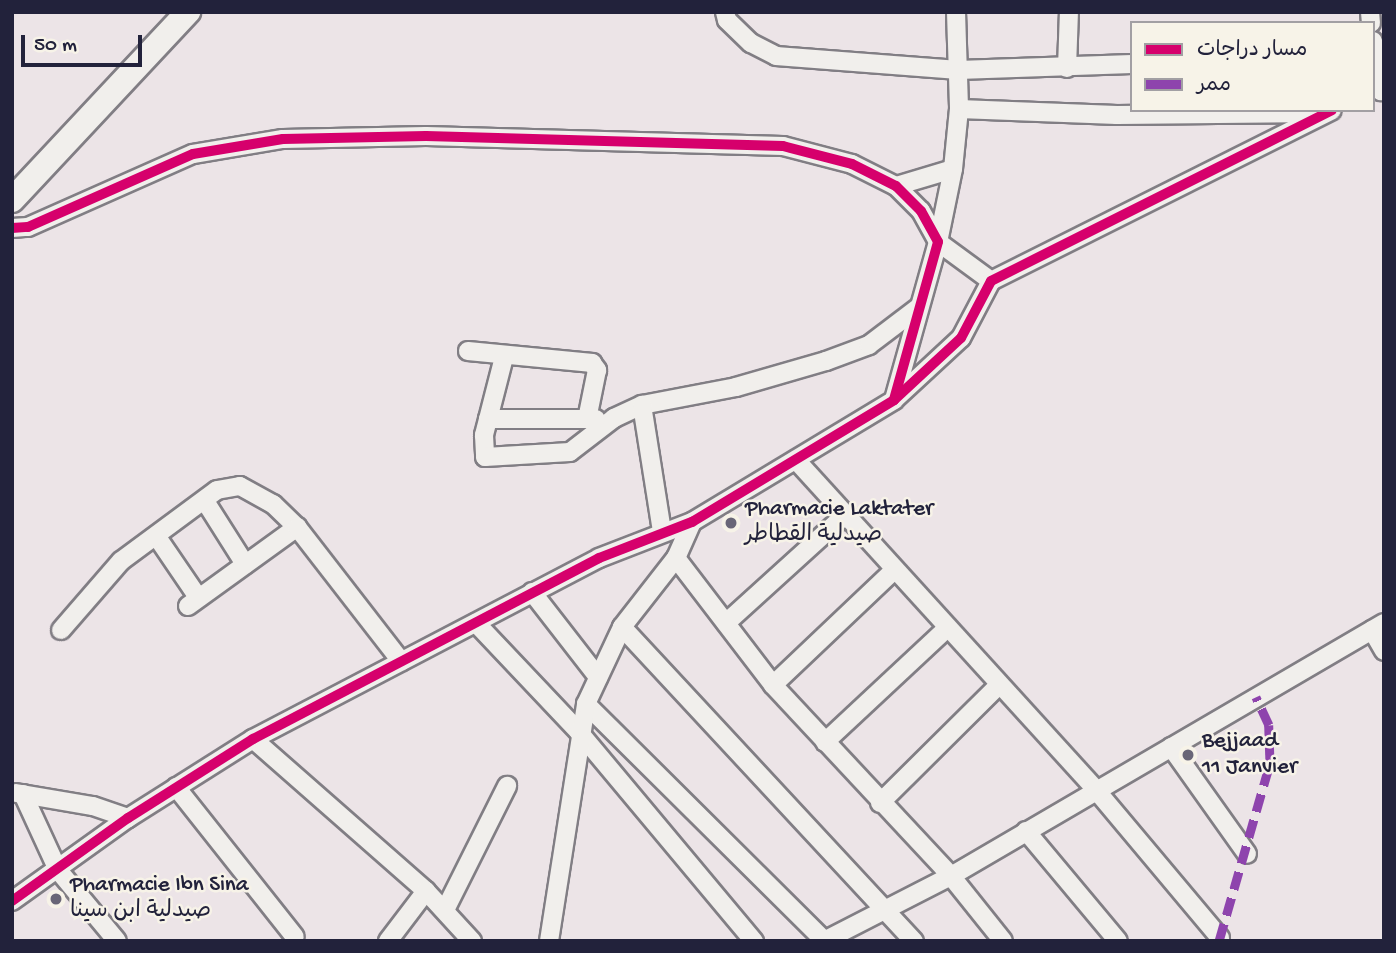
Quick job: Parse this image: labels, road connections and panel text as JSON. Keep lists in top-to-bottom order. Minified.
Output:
{"places":["Pharmacie Laktater صيدلية القطاطر","Bejjaad 11 Janvier","Pharmacie Ibn Sina صيدلية ابن سينا"],"legend":["مسار دراجات","ممر"],"scale_bar":"50 m"}
